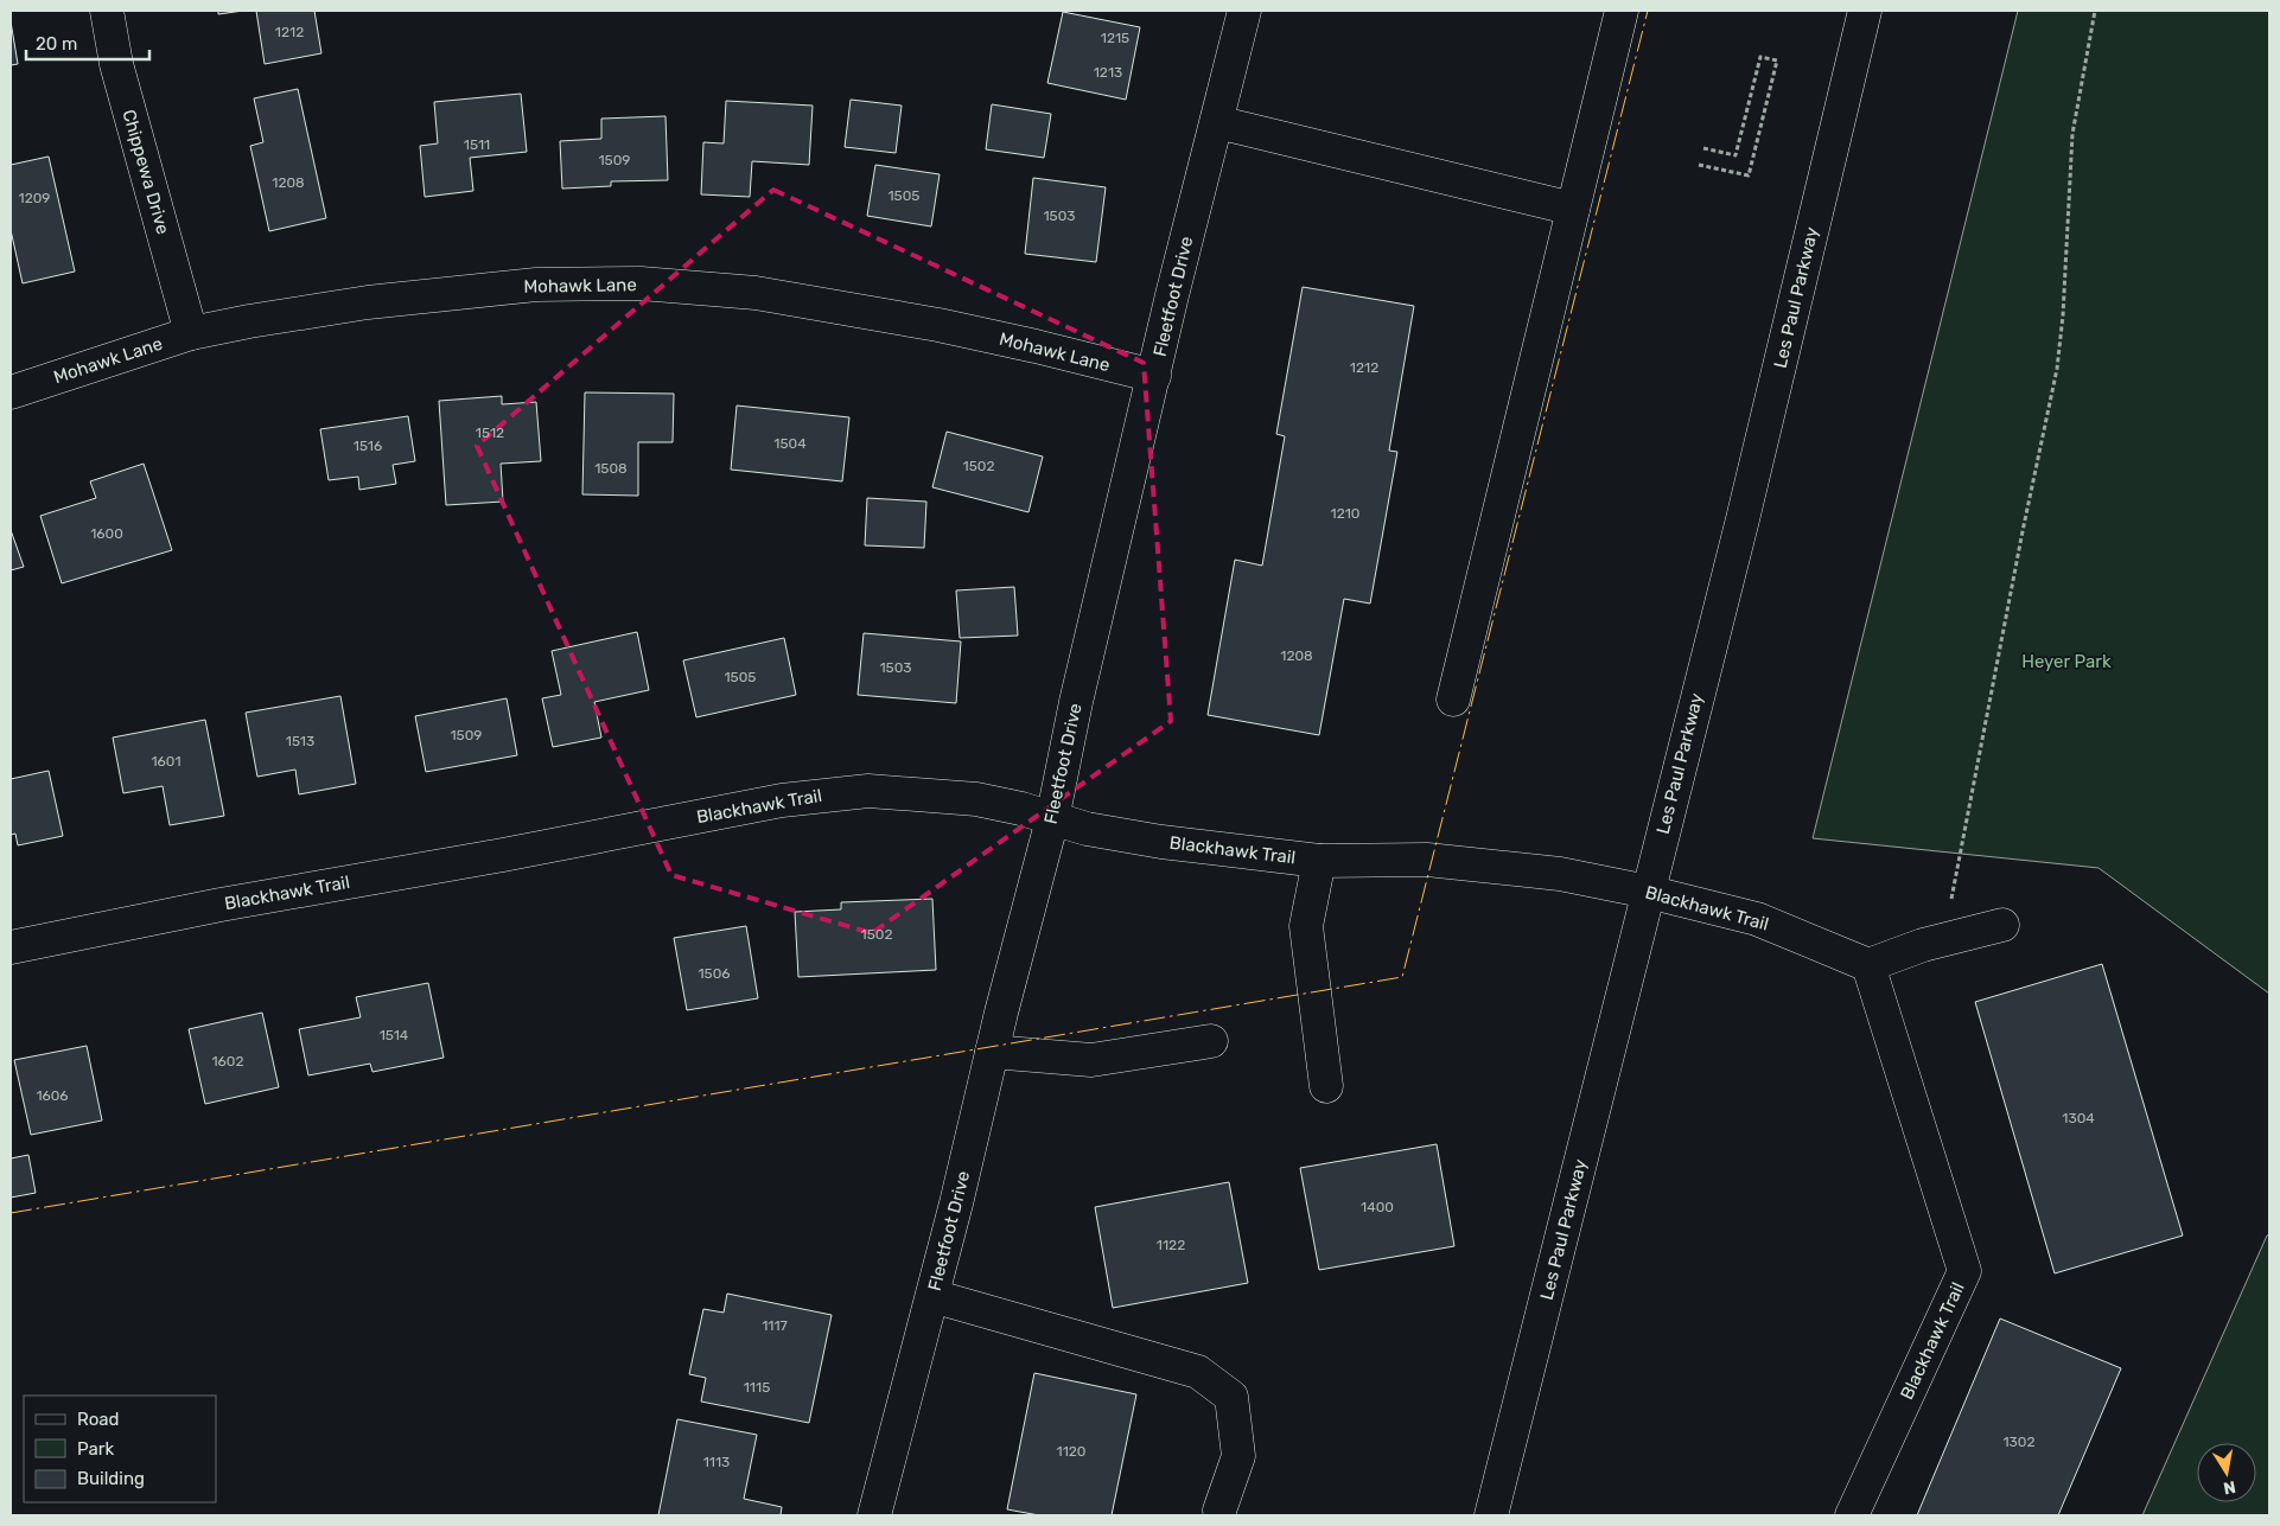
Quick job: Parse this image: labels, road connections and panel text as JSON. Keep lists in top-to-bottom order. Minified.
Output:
{"streets":{"street":["Chippewa Drive","Mohawk Lane","Fleetfoot Drive","Les Paul Parkway","Blackhawk Trail"]},"crossings":[["Chippewa Drive","Mohawk Lane"],["Mohawk Lane","Fleetfoot Drive"],["Fleetfoot Drive","Blackhawk Trail"],["Les Paul Parkway","Blackhawk Trail"]],"parks":["Heyer Park"],"house_numbers":["1212","1215","1213","1511","1509","1208","1505","1209","1503","1212","1512","1504","1516","1502","1508","1210","1600","1208","1503","1505","1509","1513","1601","1502","1506","1514","1602","1606","1304","1400","1122","1117","1115","1302","1120","1113"],"legend":["Road","Park","Building"],"scale_bar":"20 m","north":"bottom"}
